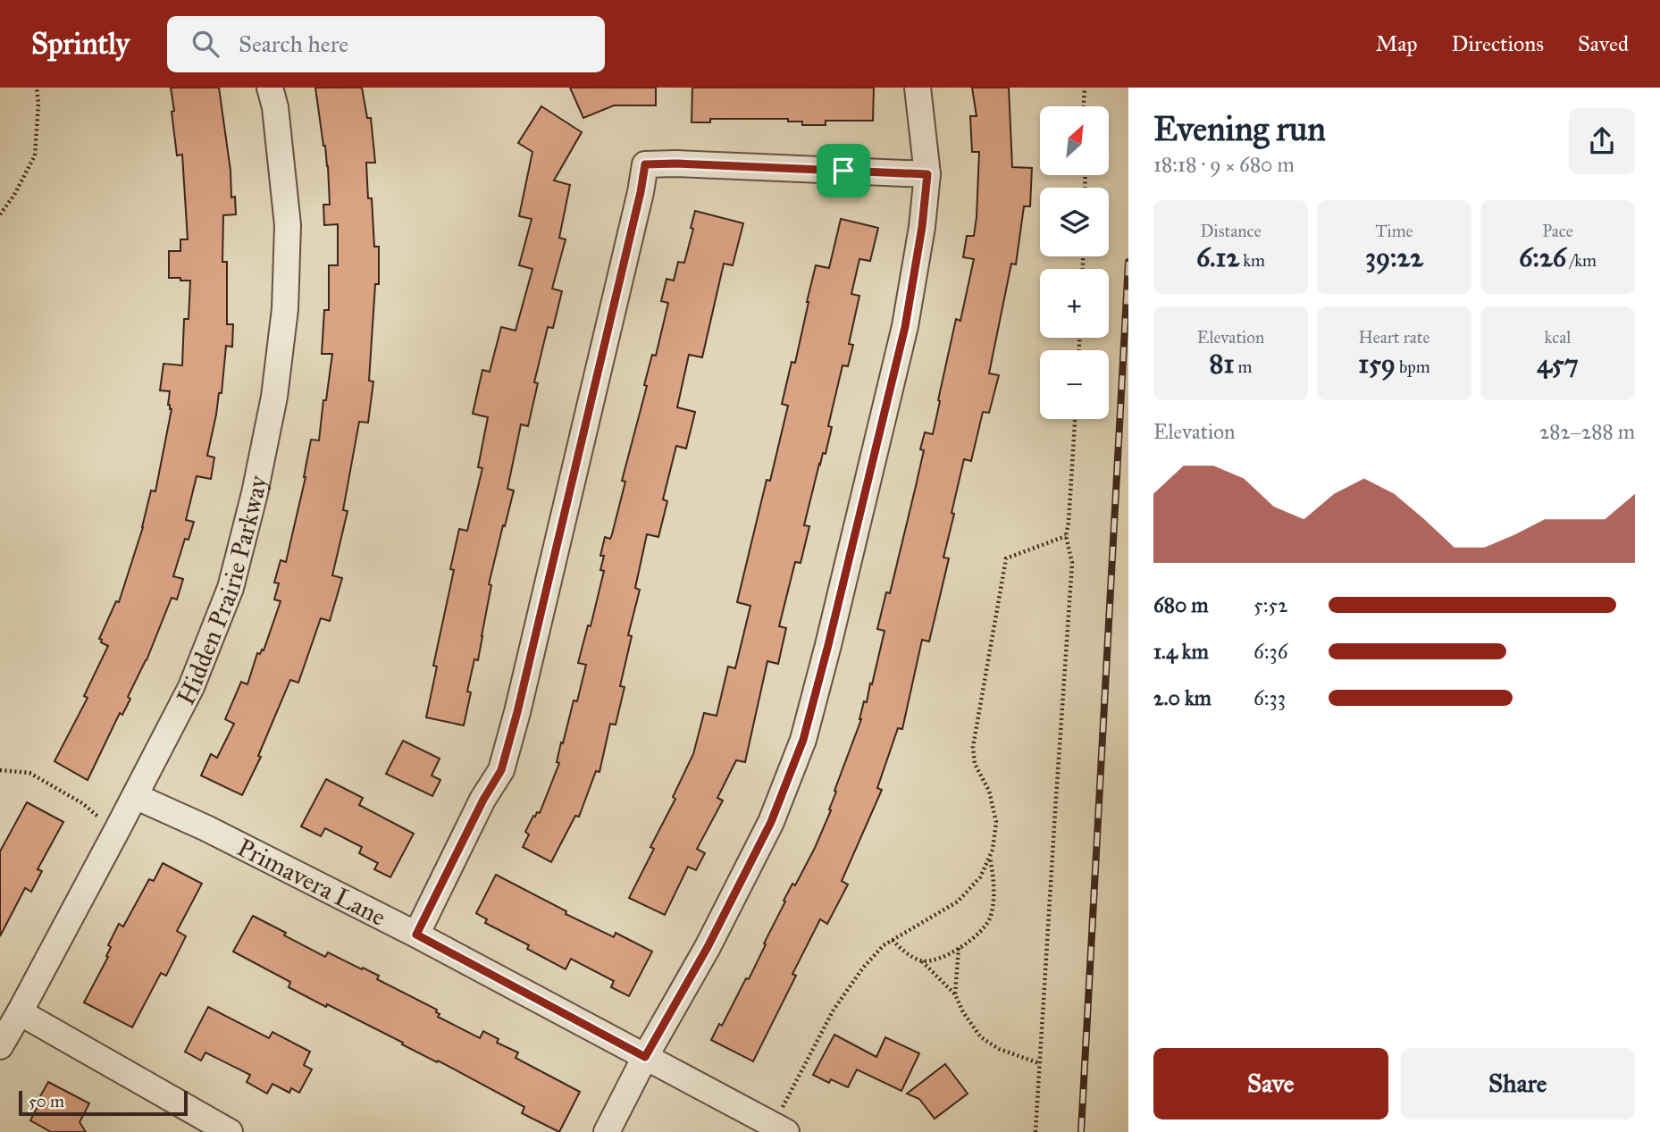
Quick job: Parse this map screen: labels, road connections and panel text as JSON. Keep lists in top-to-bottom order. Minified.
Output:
{"streets":{"street":["Hidden Prairie Parkway","Primavera Lane"]},"crossings":[["Hidden Prairie Parkway","Primavera Lane"]],"scale_bar":"50 m","north":"top right","page":{"header":"Sprintly","search":"Search here","nav":["Map","Directions","Saved"],"heading":["Evening run","18:18 · 9 × 680 m"],"map_buttons":["+","−"],"stats":[["Distance","6.12 km"],["Time","39:22"],["Pace","6:26 /km"],["Elevation","81 m"],["Heart rate","159 bpm"],["kcal","457"]],"chart":["Elevation","282–288 m"],"list":[{"name":"680 m","note":"5:52"},{"name":"1.4 km","note":"6:36"},{"name":"2.0 km","note":"6:33"}],"buttons":["Save","Share"],"scale":"50 m"}}
